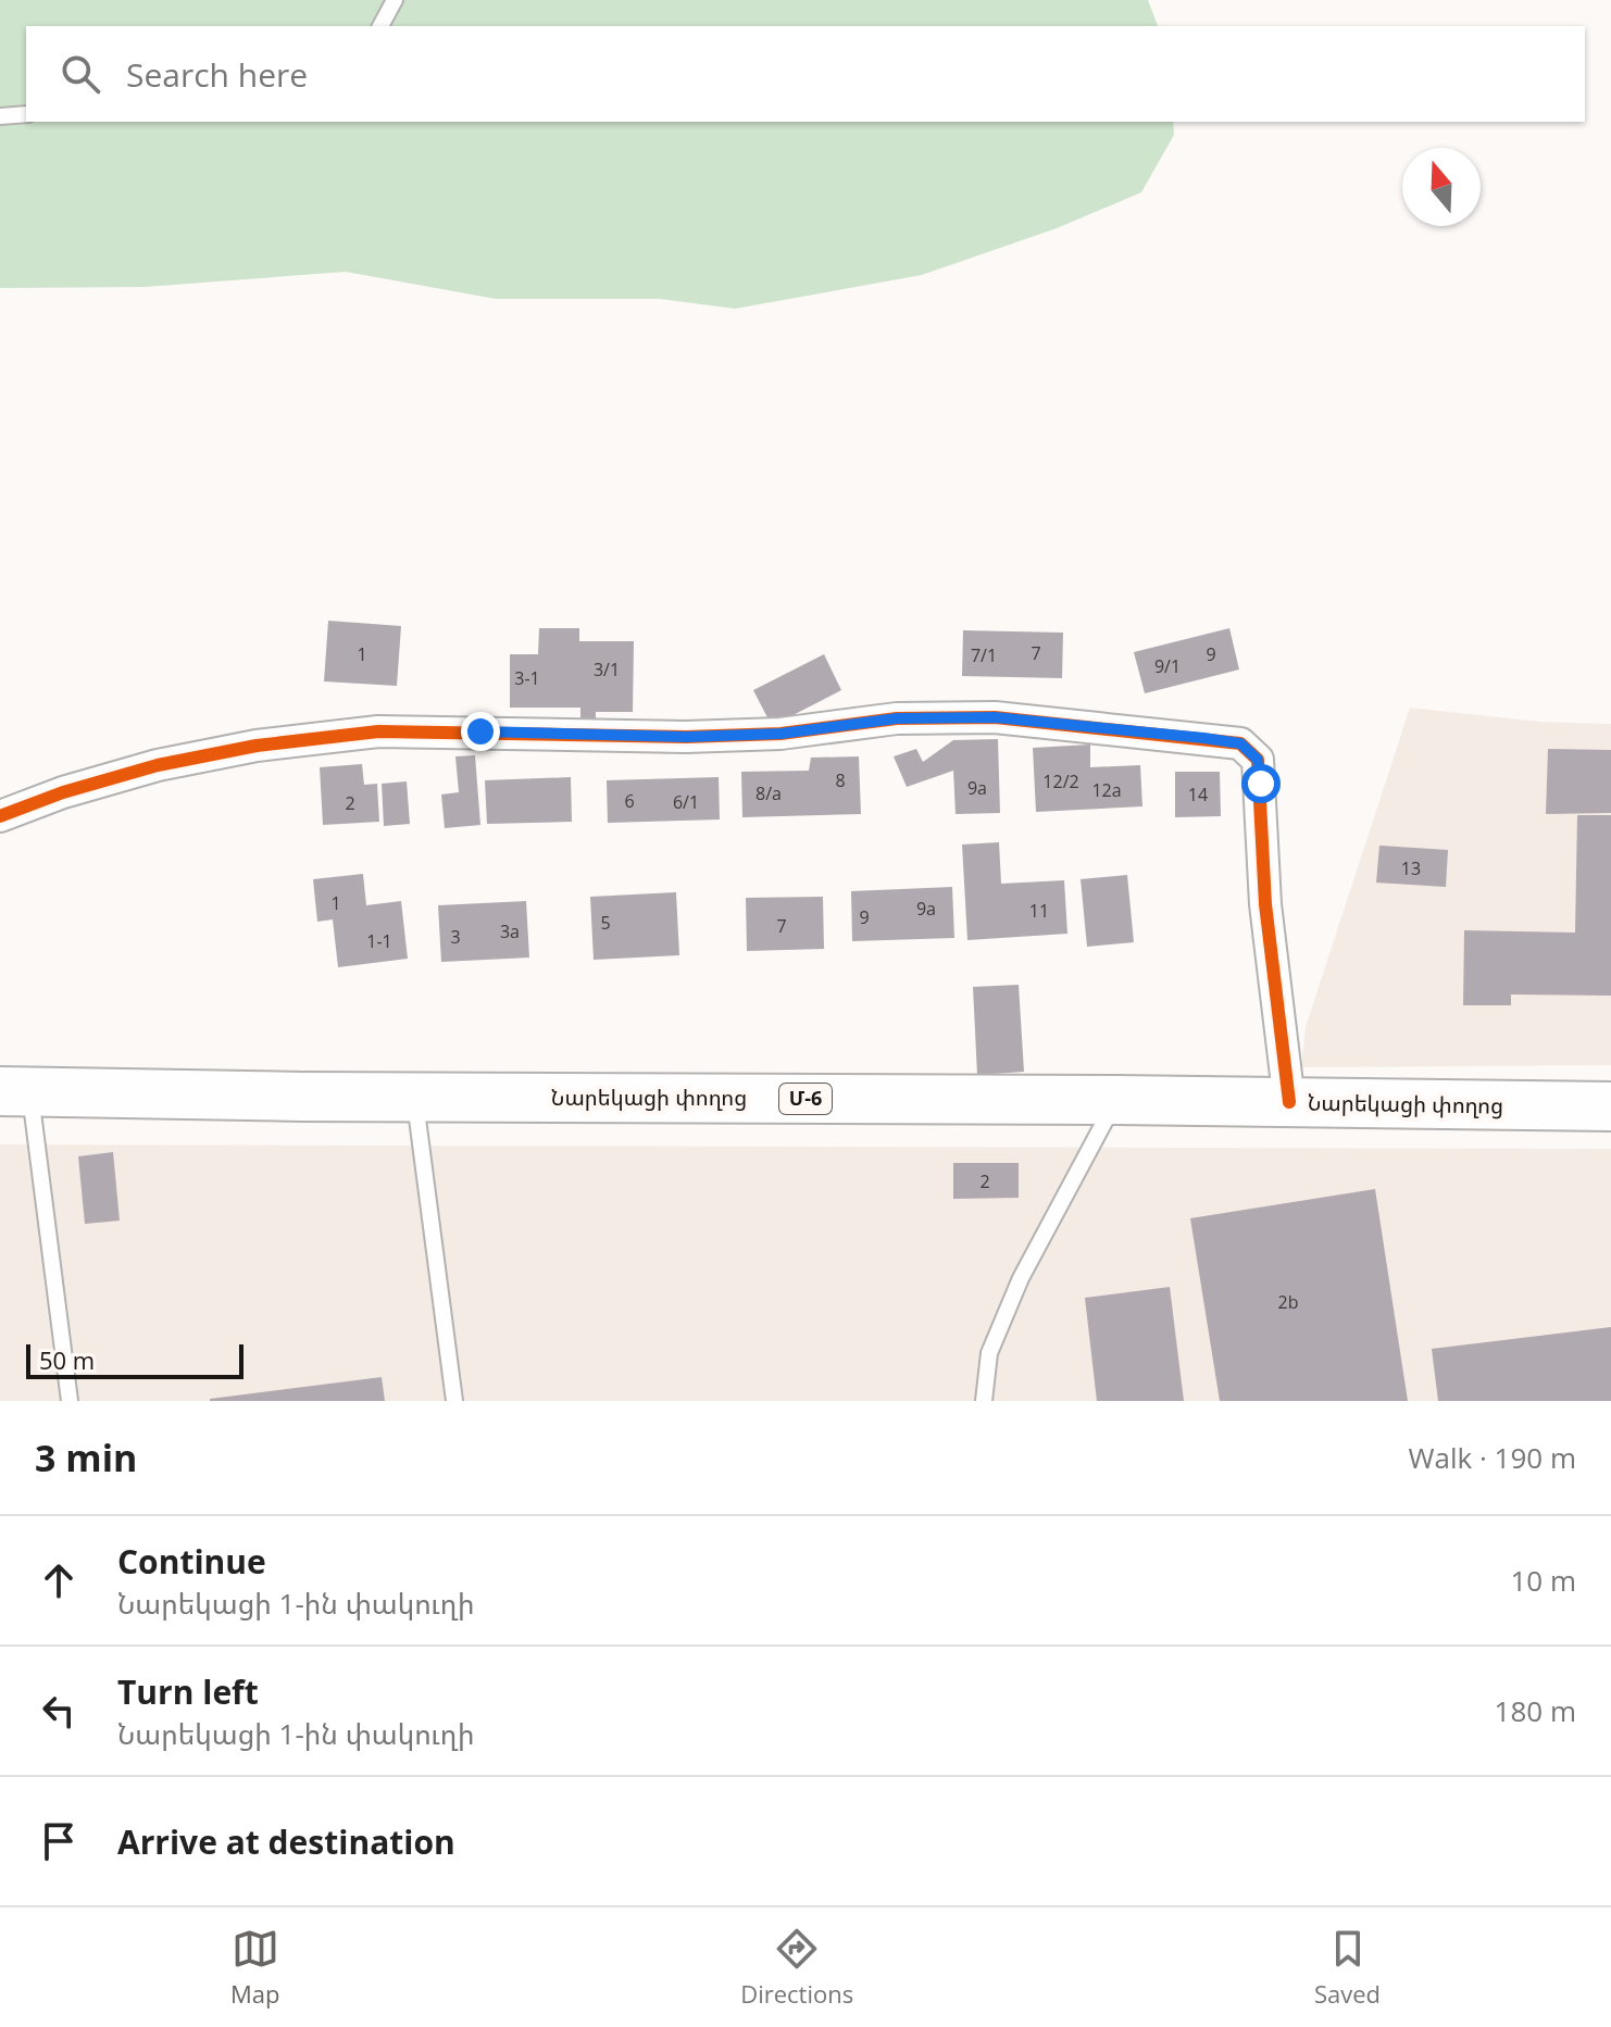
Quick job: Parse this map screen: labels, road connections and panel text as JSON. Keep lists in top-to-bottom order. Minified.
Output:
{"streets":{"highway":["Նարեկացի փողոց","Մ-6"]},"house_numbers":["7","1","9","7/1","9/1","3/1","3-1","8","12/2","9a","12a","8/a","14","6","6/1","2","13","1","9a","11","9","5","7","3a","3","1-1","2","2b"],"scale_bar":"50 m","north":"top","page":{"search":"Search here","scale":"50 m","heading":["3 min","Walk · 190 m"],"list":[["Continue","Նարեկացի 1-ին փակուղի","10 m"],["Turn left","Նարեկացի 1-ին փակուղի","180 m"],"Arrive at destination"],"nav":["Map","Directions","Saved"]}}
